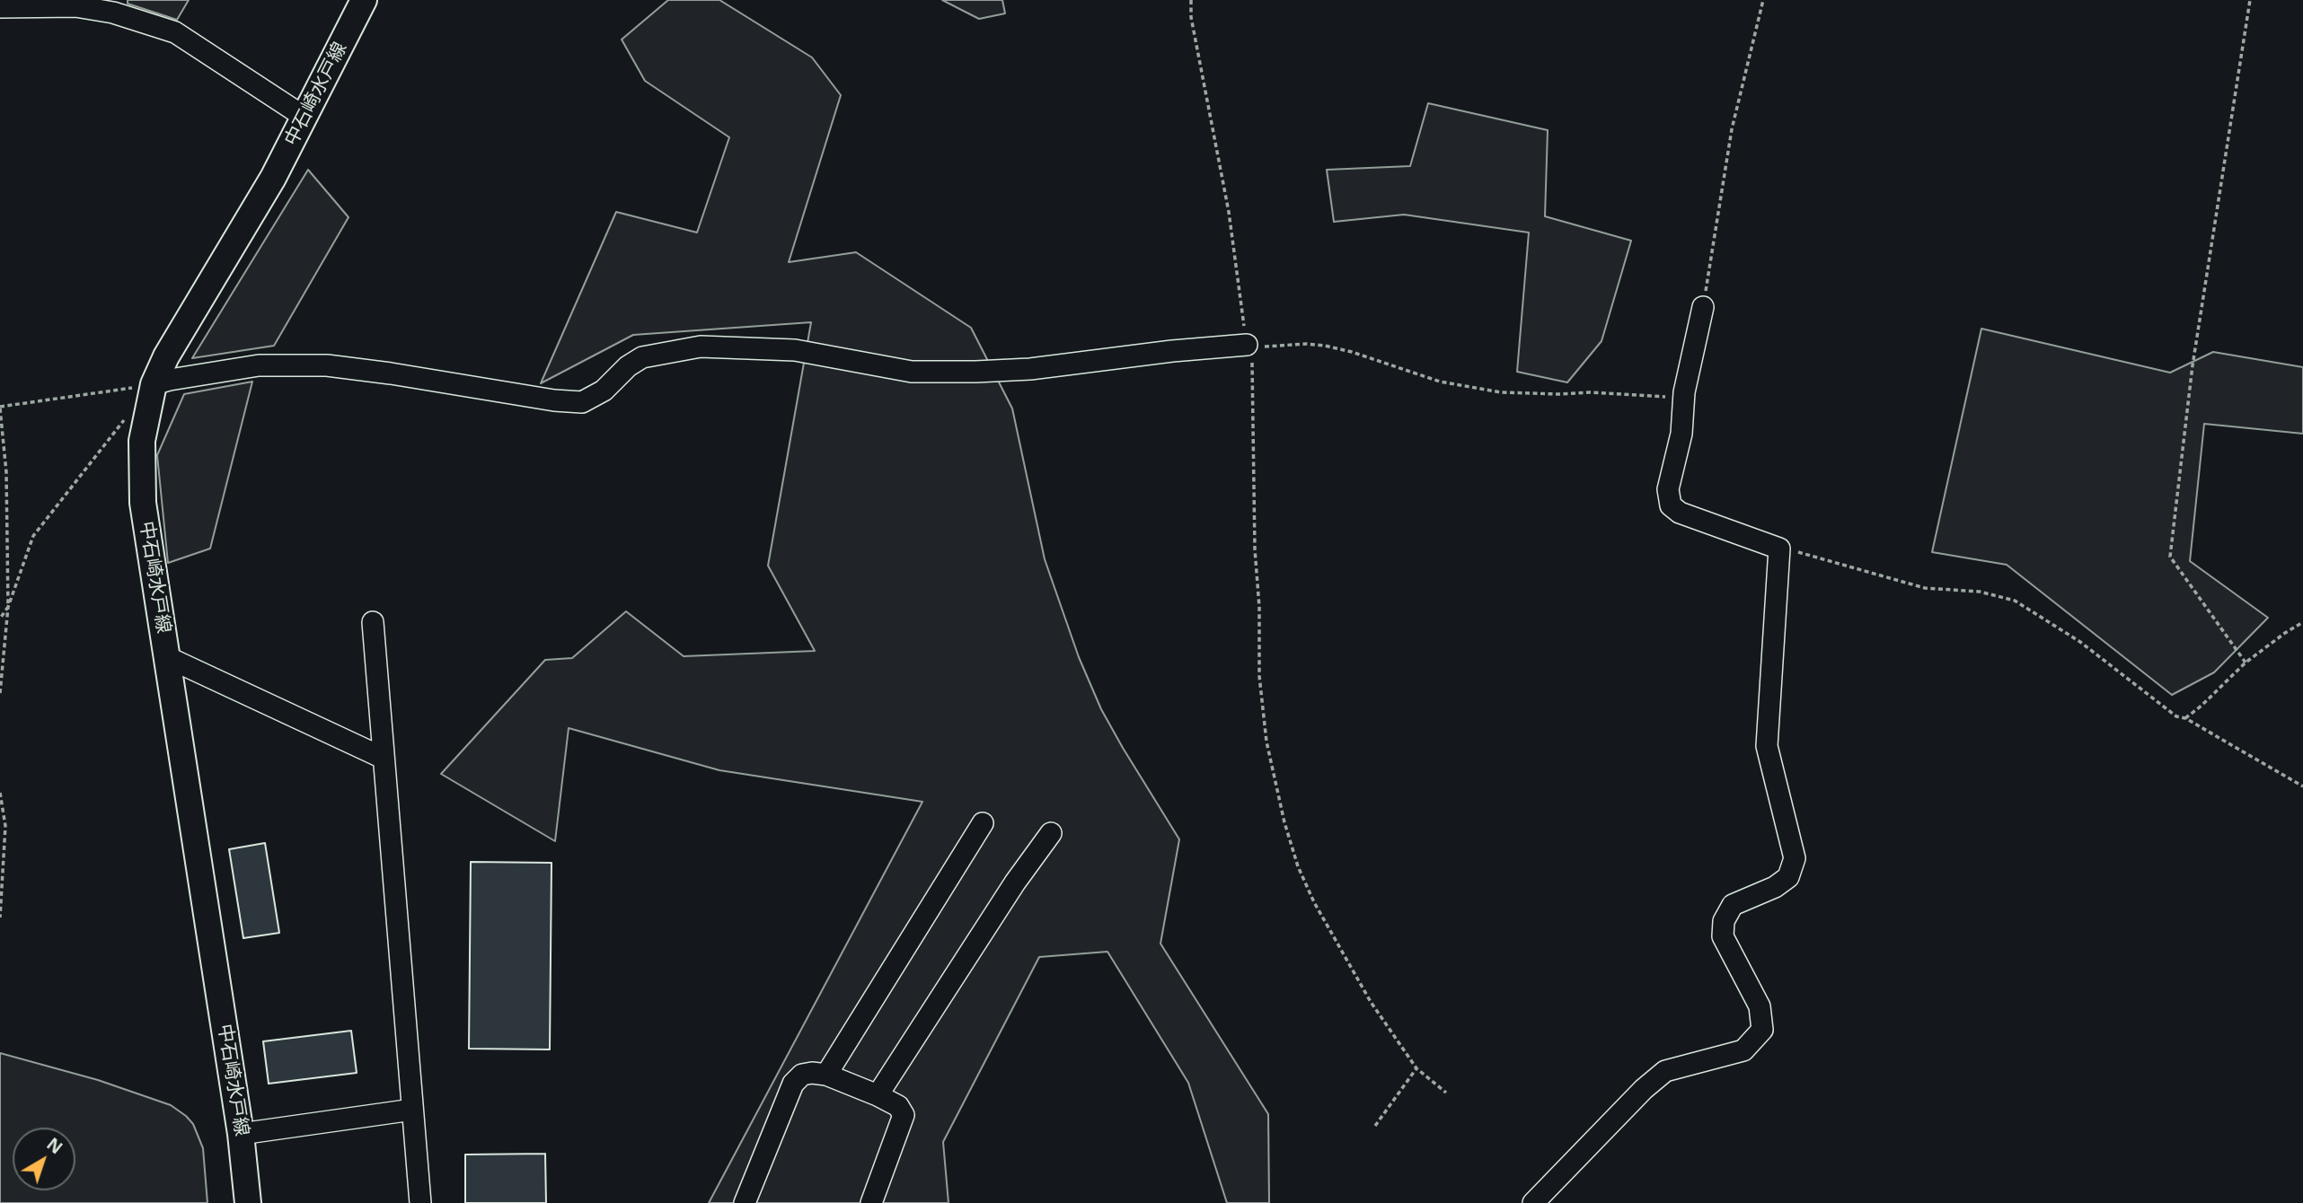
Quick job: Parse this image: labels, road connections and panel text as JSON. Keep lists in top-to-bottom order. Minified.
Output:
{"streets":{"main road":["中石崎水戸線"]},"north":"top right"}
